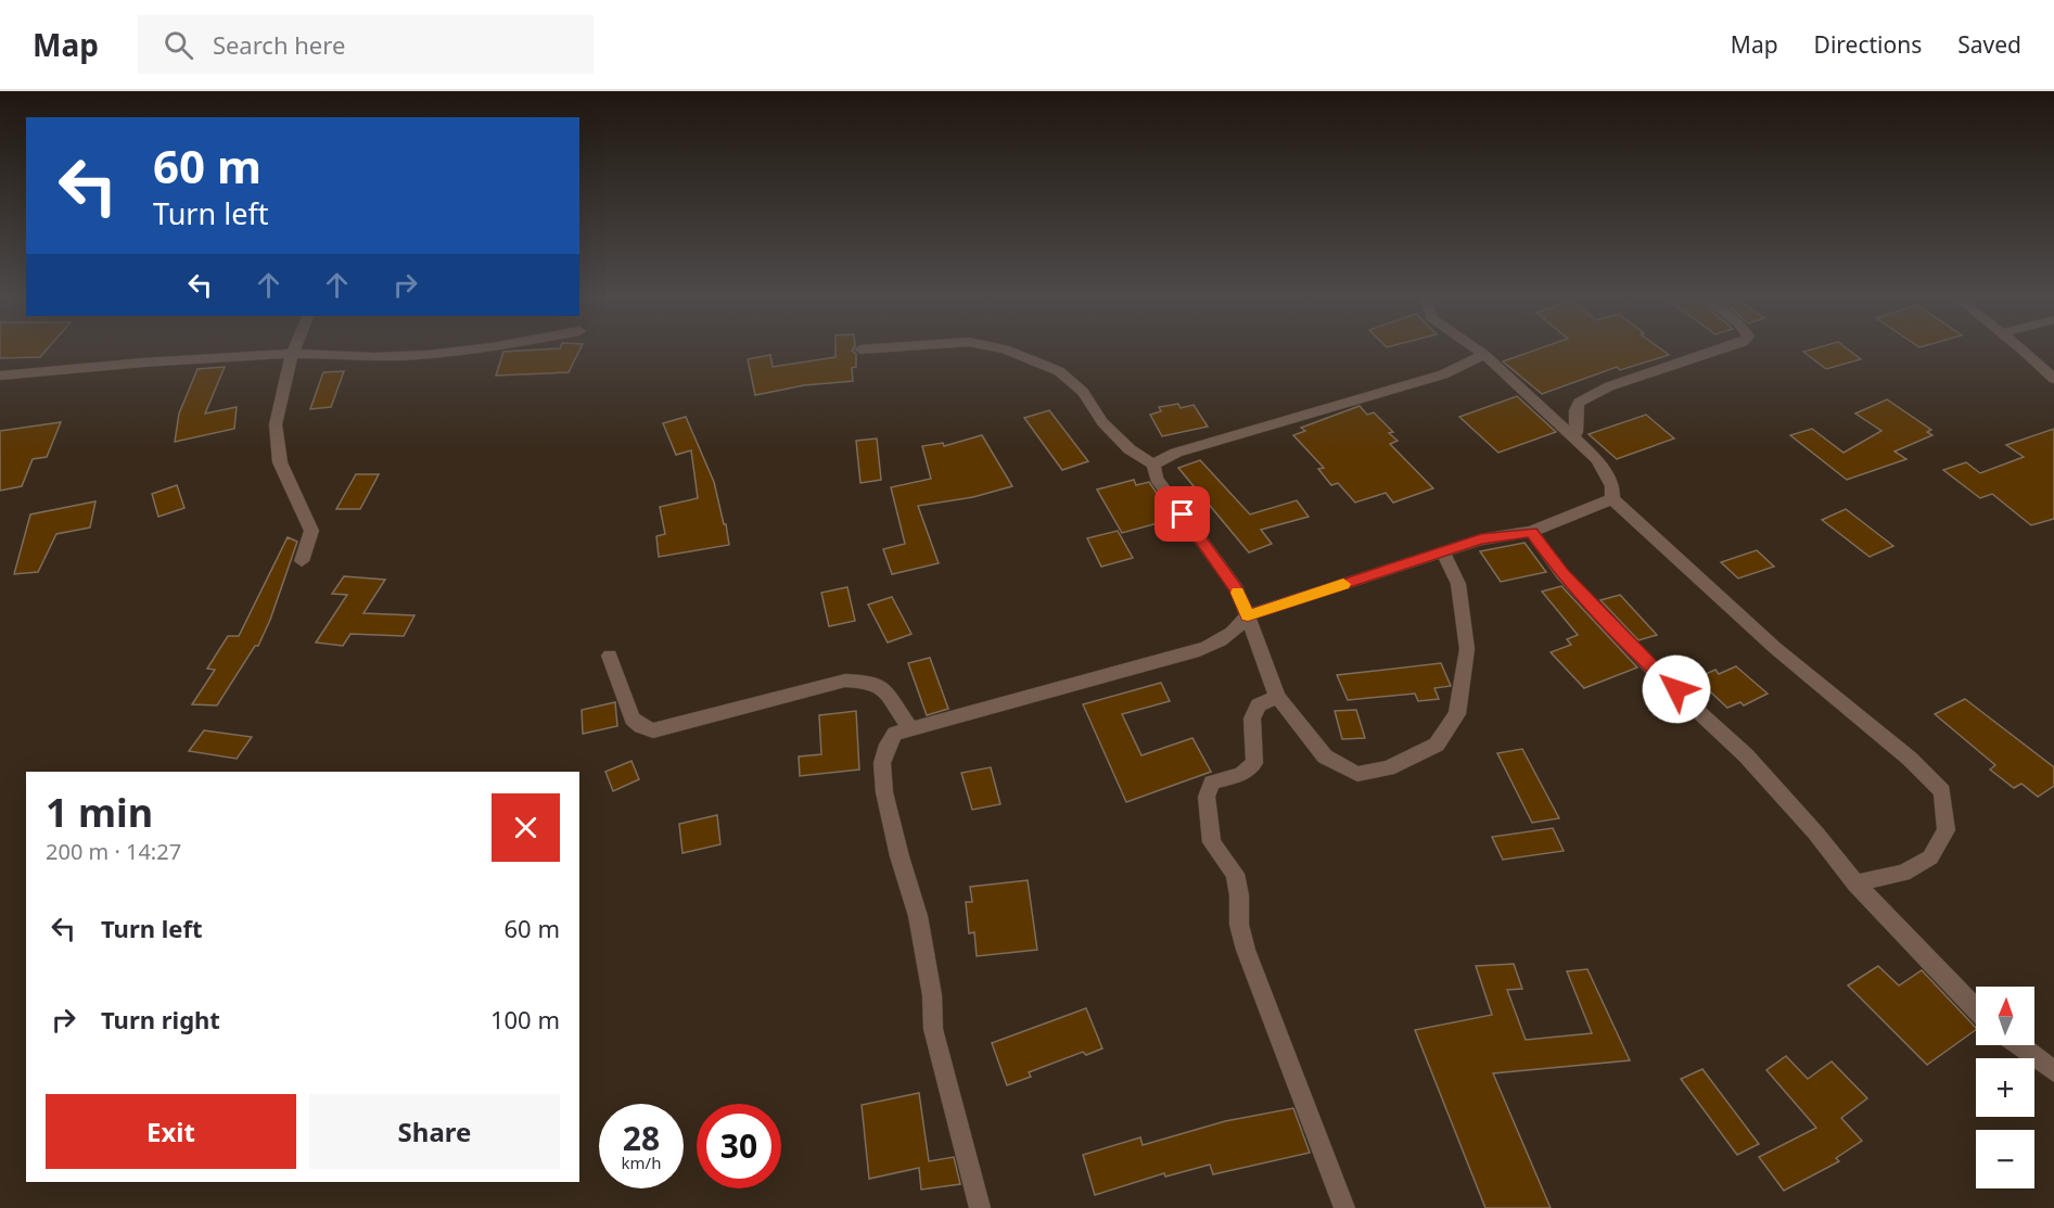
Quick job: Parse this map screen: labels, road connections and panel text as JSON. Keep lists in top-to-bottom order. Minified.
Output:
{"north":"top","page":{"header":"Map","search":"Search here","nav":["Map","Directions","Saved"],"turn":["60 m","Turn left"],"heading":["1 min","200 m · 14:27"],"list":[{"name":"Turn left","value":"60 m"},{"name":"Turn right","value":"100 m"}],"map_buttons":["+","−"],"buttons":["Exit","Share"],"speed":"28 km/h","limit":"30"}}
